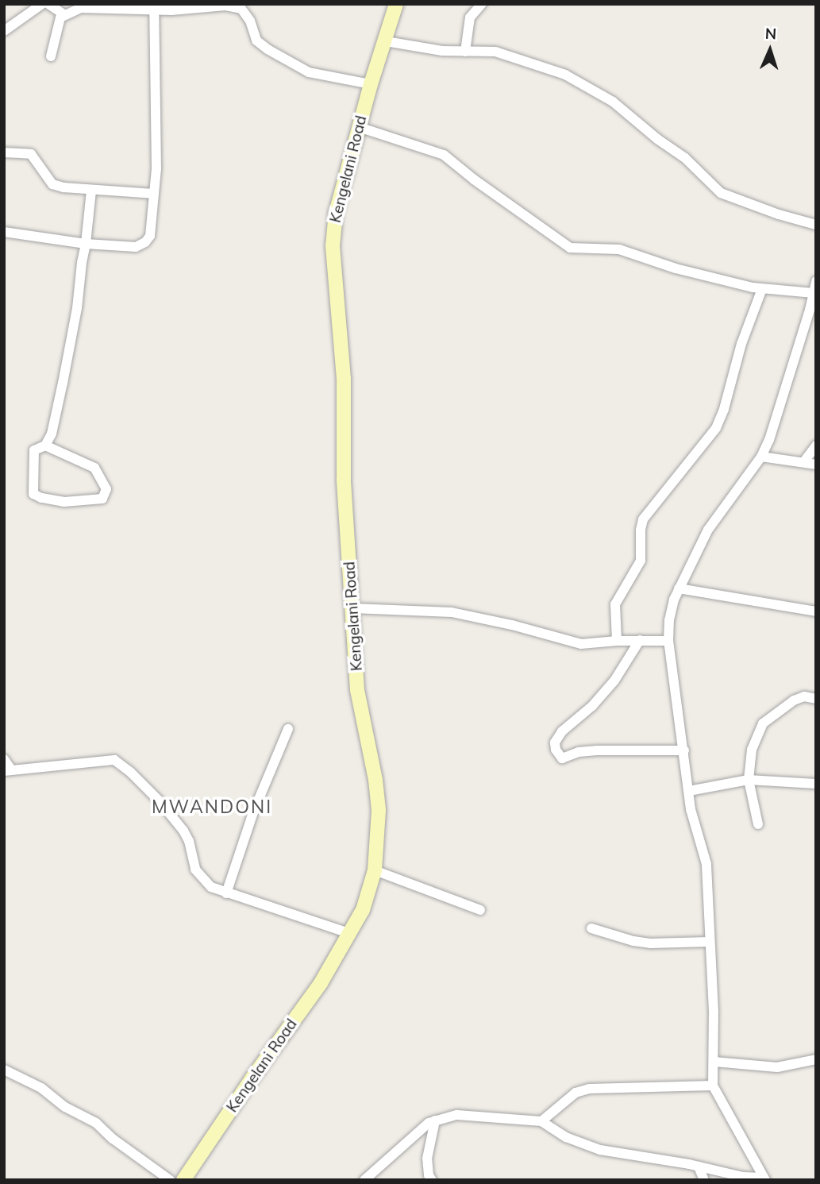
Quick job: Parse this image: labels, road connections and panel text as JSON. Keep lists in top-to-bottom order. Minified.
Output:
{"streets":{"main road":["Kengelani Road"]},"districts":["MWANDONI"],"north":"top"}
